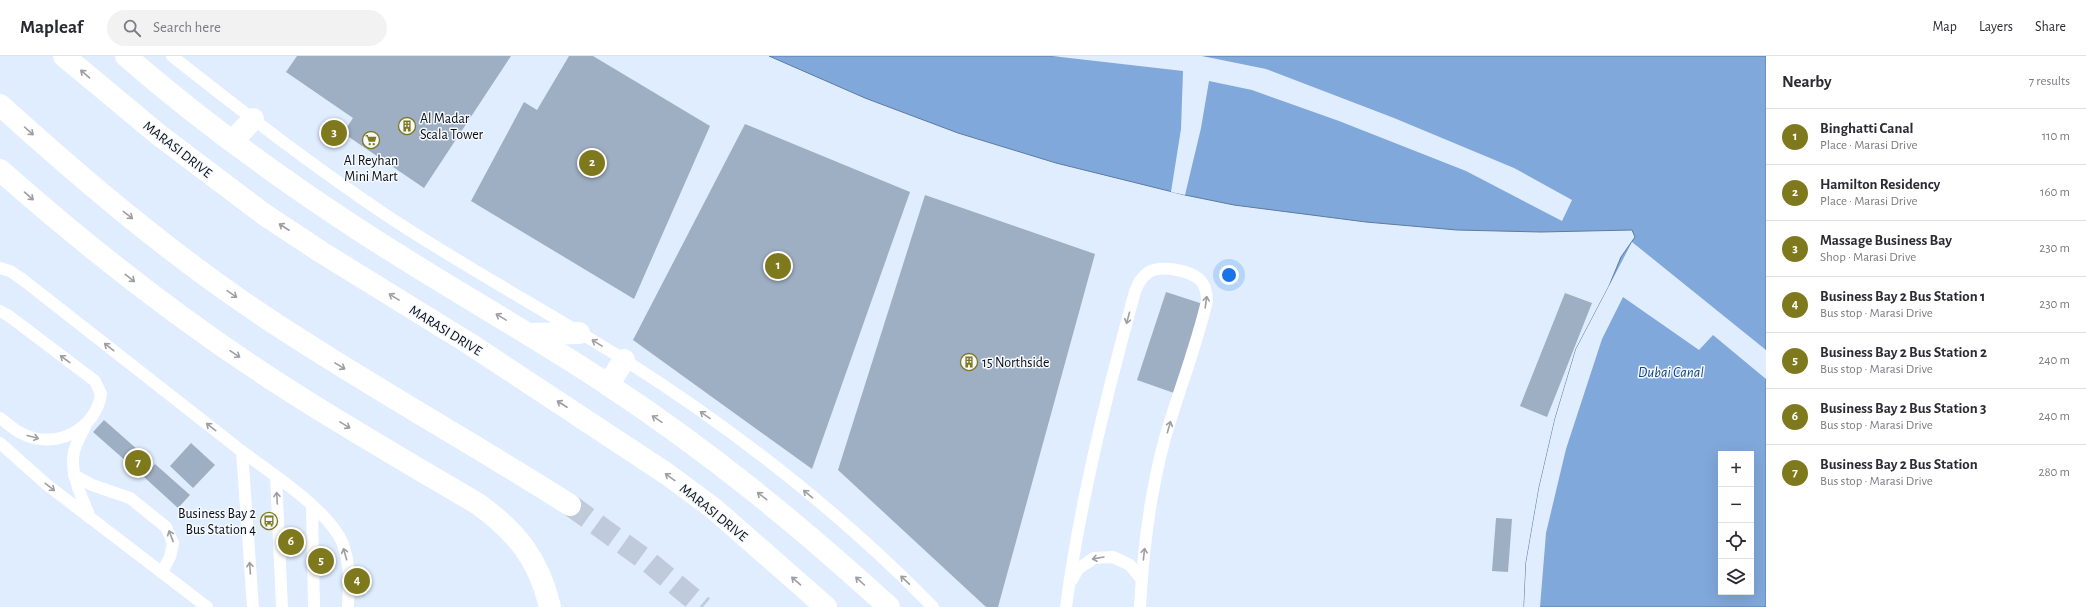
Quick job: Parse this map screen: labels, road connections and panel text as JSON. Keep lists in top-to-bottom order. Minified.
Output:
{"streets":{"street":["MARASI DRIVE"]},"water":["Dubai Canal"],"places":{"building":["Al Madar Scala Tower","15 Northside"],"supermarket":["Al Reyhan Mini Mart"],"bus stop":["Business Bay 2 Bus Station 4"]},"page":{"header":"Mapleaf","search":"Search here","nav":["Map","Layers","Share"],"heading":["Nearby","7 results"],"list":[{"mark":"1","name":"Binghatti Canal","note":"Place · Marasi Drive","value":"110 m"},{"mark":"2","name":"Hamilton Residency","note":"Place · Marasi Drive","value":"160 m"},{"mark":"3","name":"Massage Business Bay","note":"Shop · Marasi Drive","value":"230 m"},{"mark":"4","name":"Business Bay 2 Bus Station 1","note":"Bus stop · Marasi Drive","value":"230 m"},{"mark":"5","name":"Business Bay 2 Bus Station 2","note":"Bus stop · Marasi Drive","value":"240 m"},{"mark":"6","name":"Business Bay 2 Bus Station 3","note":"Bus stop · Marasi Drive","value":"240 m"},{"mark":"7","name":"Business Bay 2 Bus Station","note":"Bus stop · Marasi Drive","value":"280 m"}],"pins":["3","2","1","7","6","5","4"],"map_buttons":["+","−"]}}
